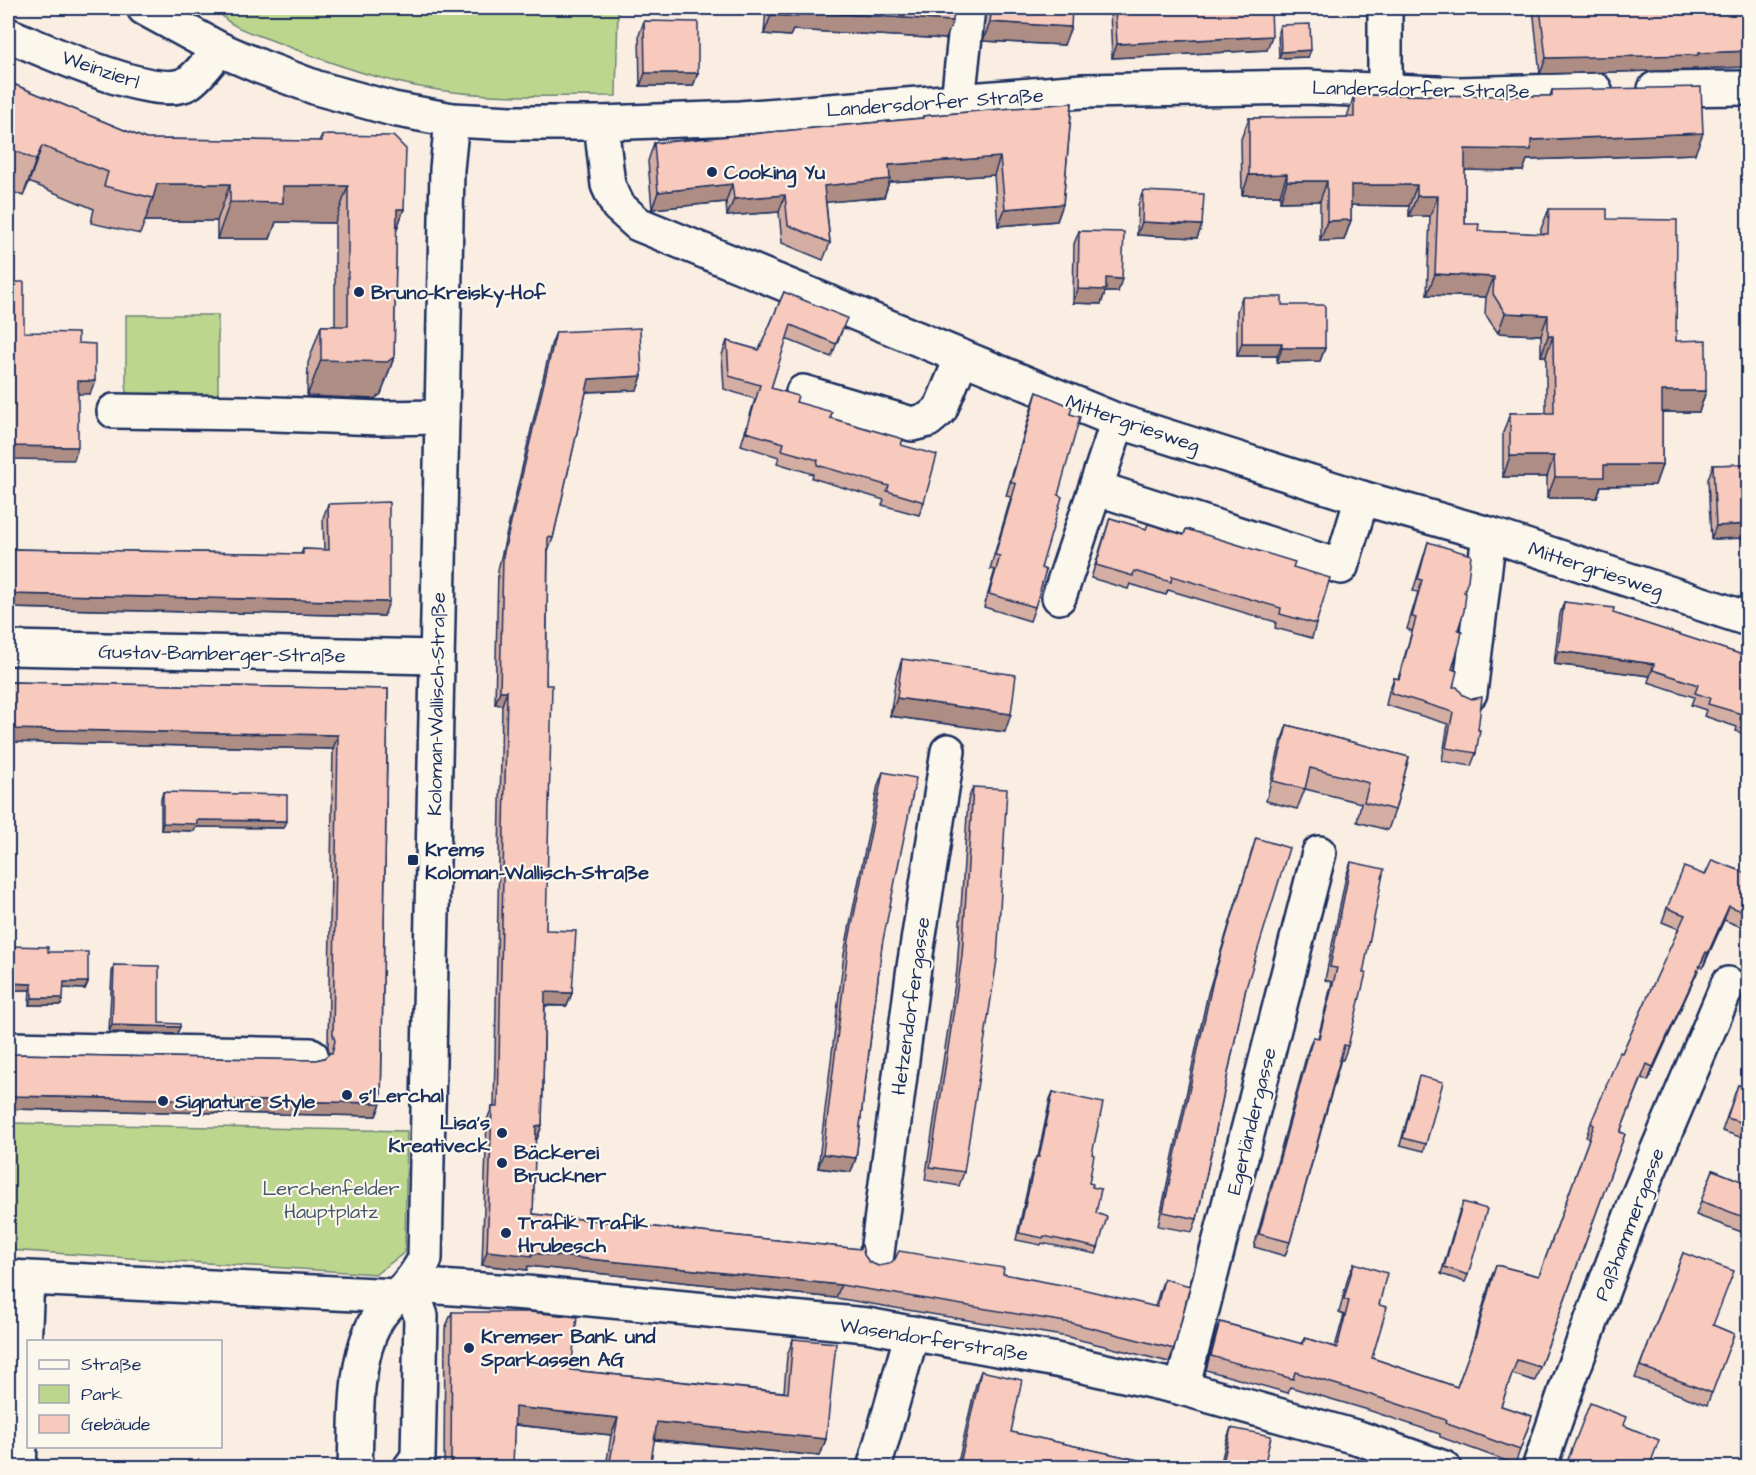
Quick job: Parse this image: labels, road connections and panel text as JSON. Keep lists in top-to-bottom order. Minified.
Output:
{"streets":{"street":["Weinzierl","Landersdorfer Straße","Mittergriesweg","Gustav-Bamberger-Straße","Koloman-Wallisch-Straße","Hetzendorfergasse","Egerländergasse","Paßhammergasse","Wasendorferstraße"]},"crossings":[["Weinzierl","Landersdorfer Straße"],["Landersdorfer Straße","Mittergriesweg"],["Landersdorfer Straße","Koloman-Wallisch-Straße"],["Gustav-Bamberger-Straße","Koloman-Wallisch-Straße"],["Koloman-Wallisch-Straße","Wasendorferstraße"],["Egerländergasse","Wasendorferstraße"]],"parks":["Lerchenfelder Hauptplatz"],"places":{"other":["Cooking Yu","Bruno-Kreisky-Hof","s'Lerchal","Signature Style","Lisa's Kreativeck","Bäckerei Bruckner","Trafik Trafik Hrubesch","Kremser Bank und Sparkassen AG"],"transit":["Krems Koloman-Wallisch-Straße"]},"legend":["Straße","Park","Gebäude"]}
